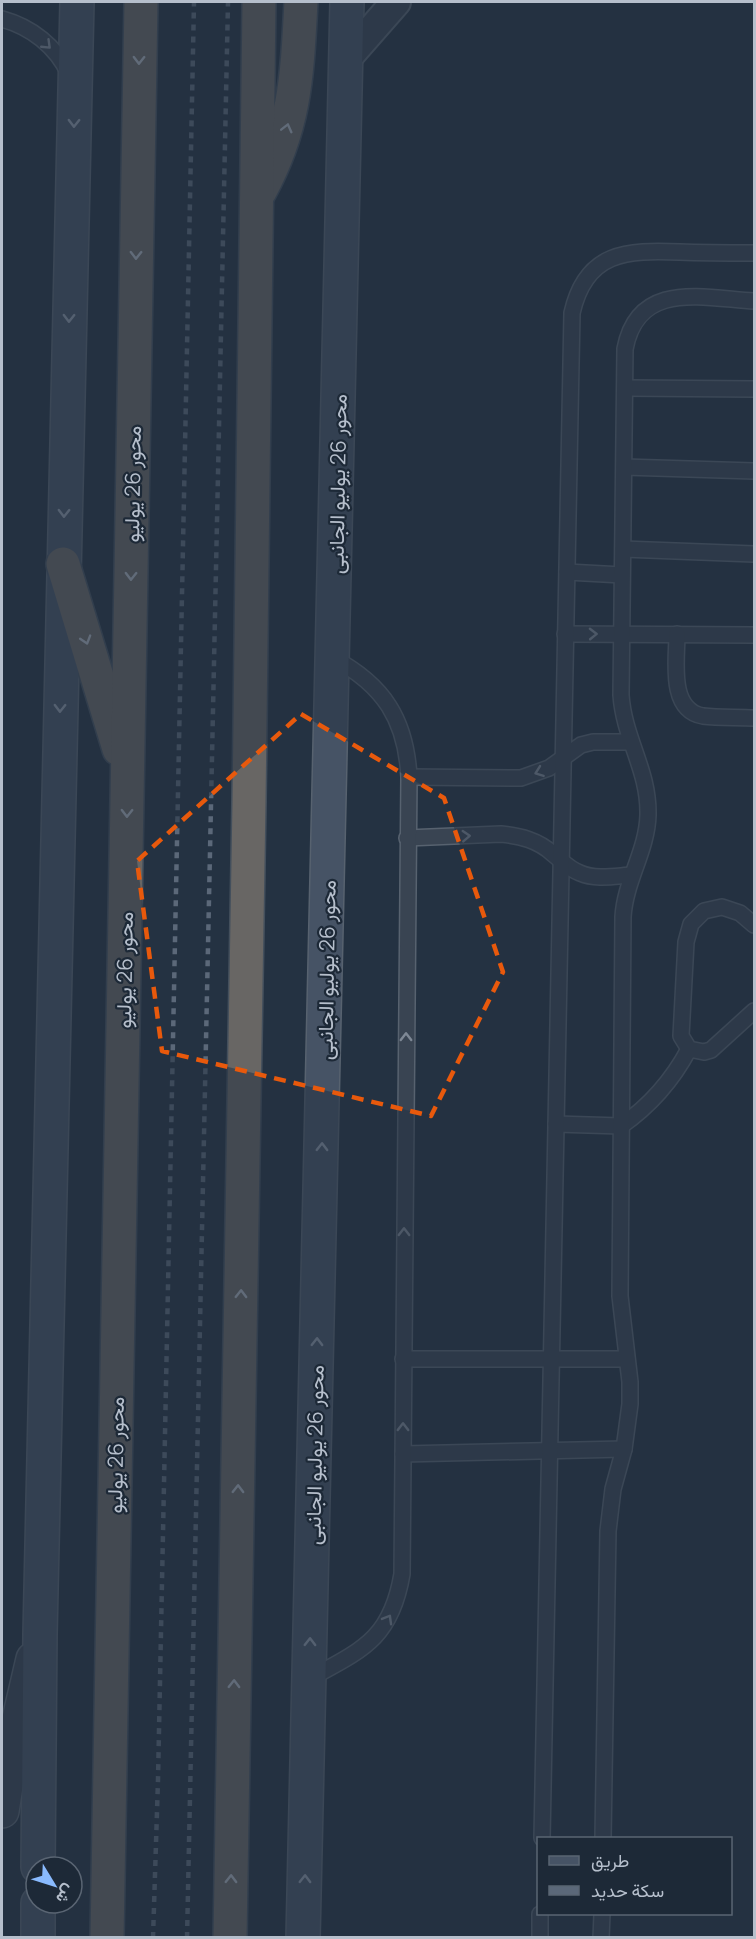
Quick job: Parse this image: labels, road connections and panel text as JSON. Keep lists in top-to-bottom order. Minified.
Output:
{"streets":{"highway":["محور 26 يوليو"],"main road":["محور 26 يوليو الجانبى"]},"legend":["طريق","سكة حديد"],"north":"bottom right"}
